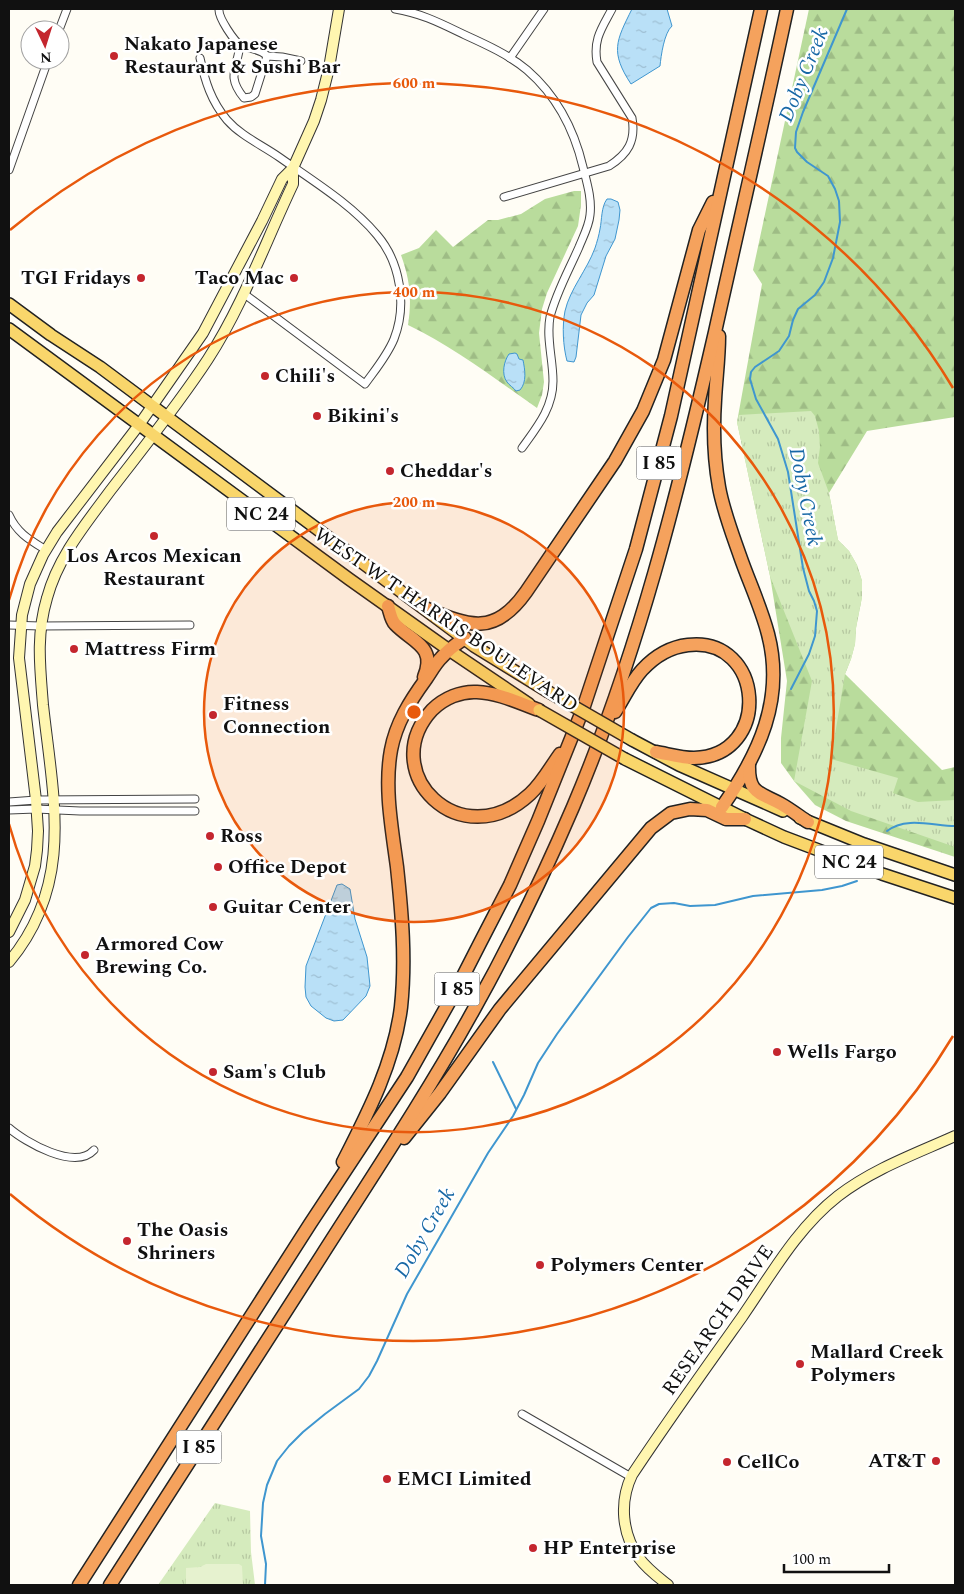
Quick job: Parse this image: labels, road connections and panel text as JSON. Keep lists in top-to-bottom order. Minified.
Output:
{"streets":{"highway":["I 85"],"main road":["NC 24","WEST W T HARRIS BOULEVARD"],"street":["RESEARCH DRIVE"]},"water":["Doby Creek"],"places":["Nakato Japanese Restaurant & Sushi Bar","TGI Fridays","Taco Mac","Chili's","Bikini's","Cheddar's","Los Arcos Mexican Restaurant","Mattress Firm","Fitness Connection","Ross","Office Depot","Guitar Center","Armored Cow Brewing Co.","Wells Fargo","Sam's Club","The Oasis Shriners","Polymers Center","Mallard Creek Polymers","AT&T","CellCo","EMCI Limited","HP Enterprise"],"scale_bar":"100 m","north":"bottom","rings":["600 m","400 m","200 m"]}
